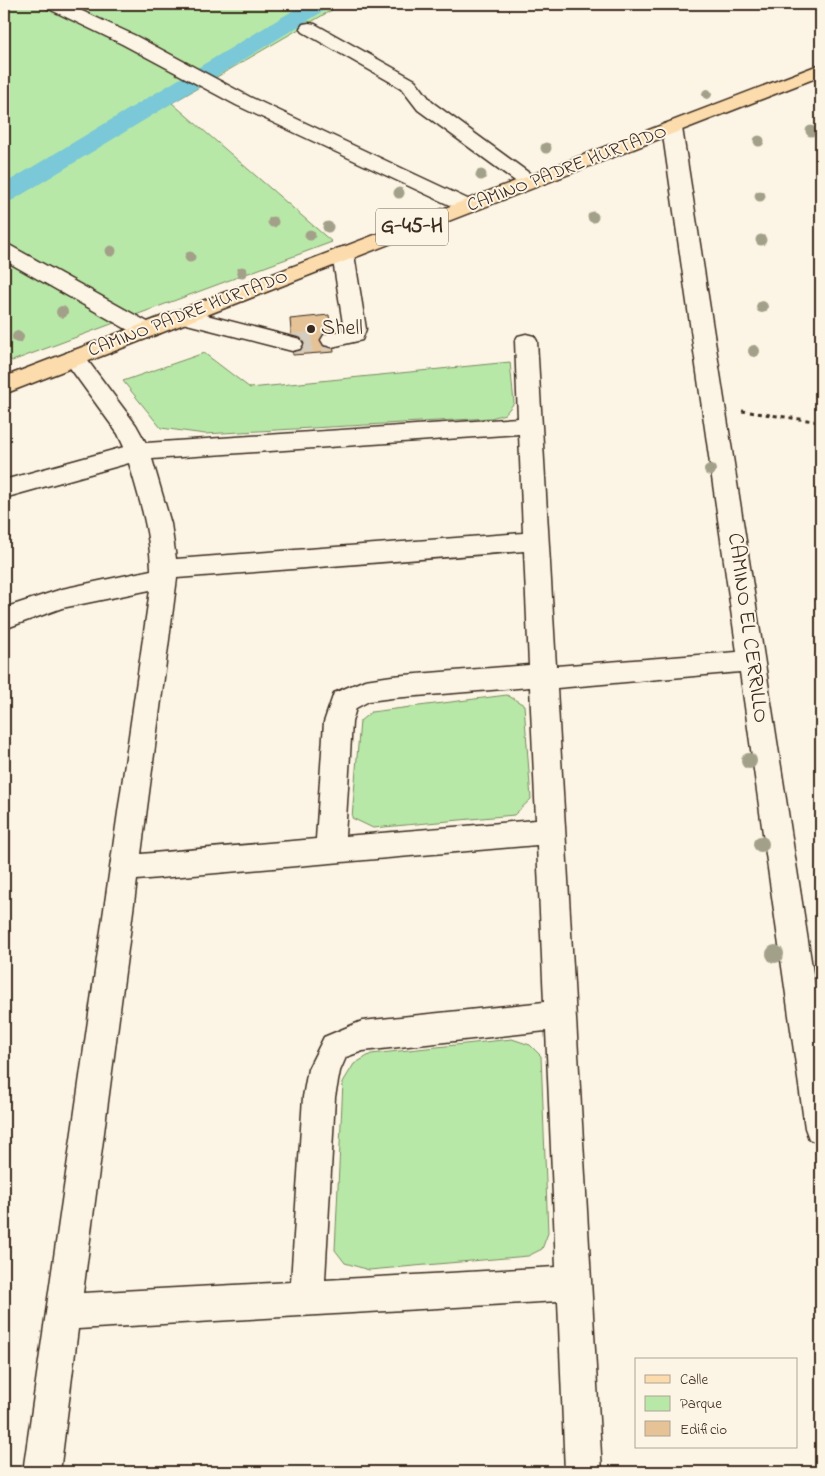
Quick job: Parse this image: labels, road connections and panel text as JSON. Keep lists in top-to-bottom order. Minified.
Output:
{"streets":{"main road":["CAMINO PADRE HURTADO","G-45-H"],"street":["CAMINO EL CERRILLO"]},"crossings":[["CAMINO PADRE HURTADO","CAMINO EL CERRILLO"]],"places":["Shell"],"legend":["Calle","Parque","Edificio"]}
